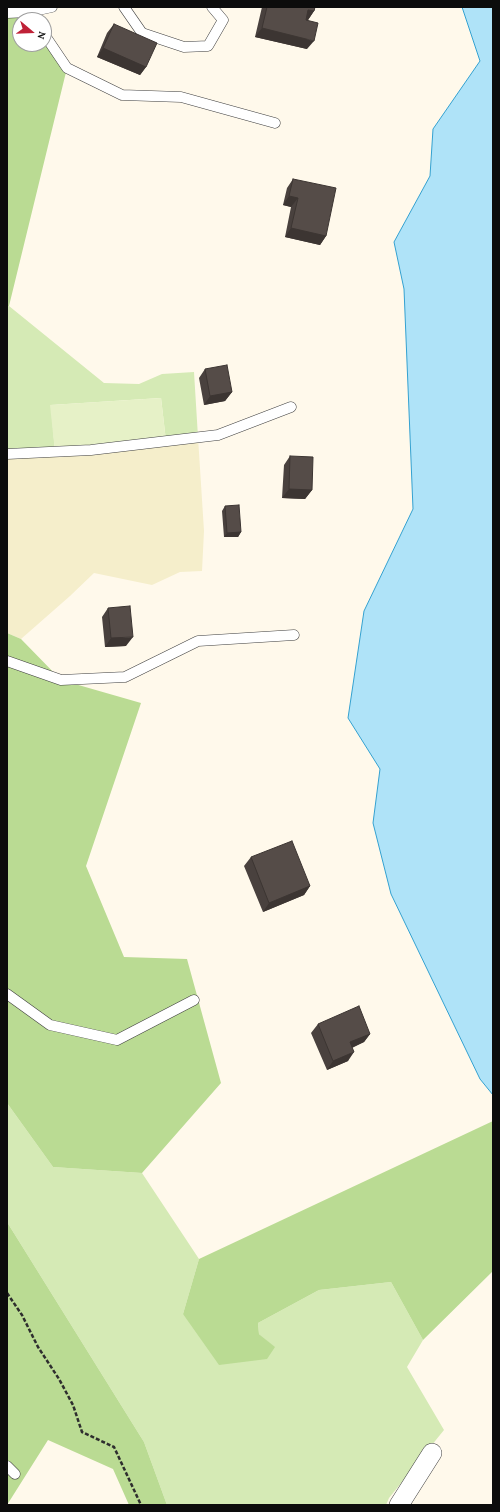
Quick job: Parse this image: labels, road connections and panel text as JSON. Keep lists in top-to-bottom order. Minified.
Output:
{"north":"right"}
